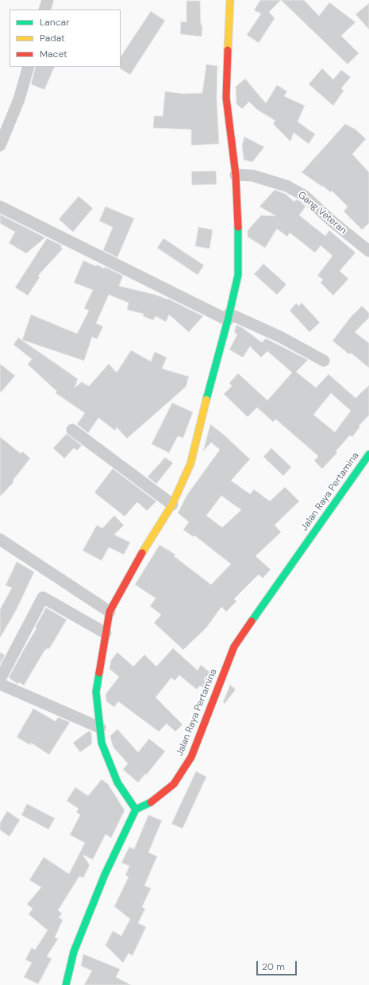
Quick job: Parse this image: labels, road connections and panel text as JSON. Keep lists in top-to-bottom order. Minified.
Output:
{"streets":{"street":["Gang Veteran","Jalan Raya Pertamina"]},"legend":["Lancar","Padat","Macet"],"scale_bar":"20 m"}
